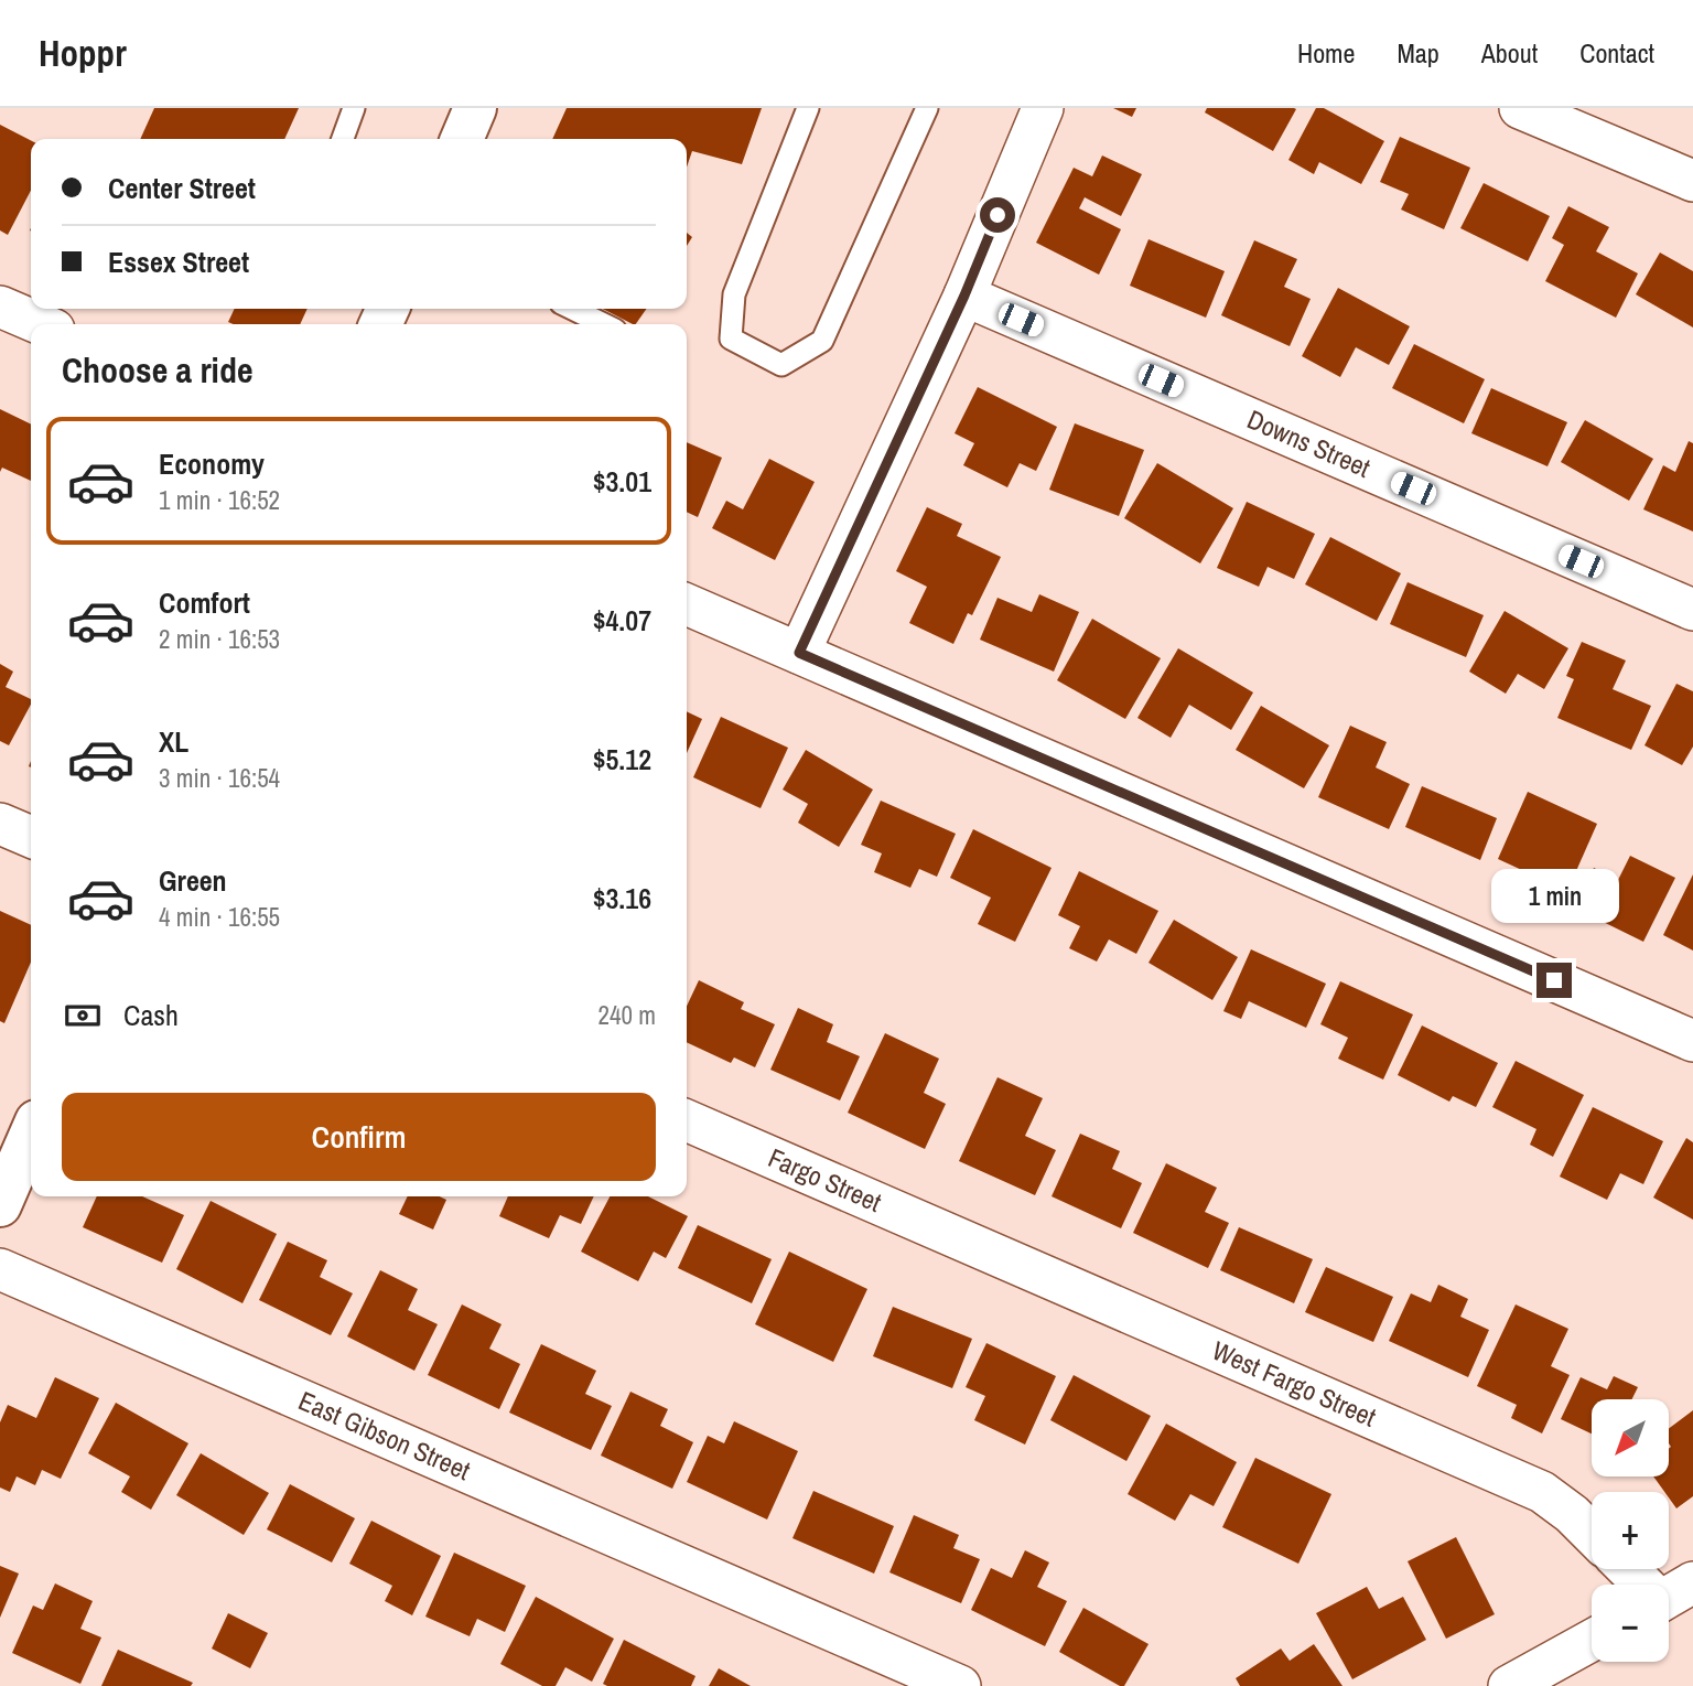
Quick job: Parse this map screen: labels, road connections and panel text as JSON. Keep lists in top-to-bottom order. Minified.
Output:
{"streets":{"street":["Downs Street","Fargo Street","West Fargo Street","East Gibson Street"]},"crossings":[["Fargo Street","West Fargo Street"]],"north":"bottom left","page":{"header":"Hoppr","nav":["Home","Map","About","Contact"],"banner":["Center Street","Essex Street"],"heading":"Choose a ride","list":[{"name":"Economy","note":"1 min · 16:52","value":"$3.01"},{"name":"Comfort","note":"2 min · 16:53","value":"$4.07"},{"name":"XL","note":"3 min · 16:54","value":"$5.12"},{"name":"Green","note":"4 min · 16:55","value":"$3.16"}],"bubble":"1 min","pay":["Cash","240 m"],"buttons":"Confirm","map_buttons":["+","−"]}}
